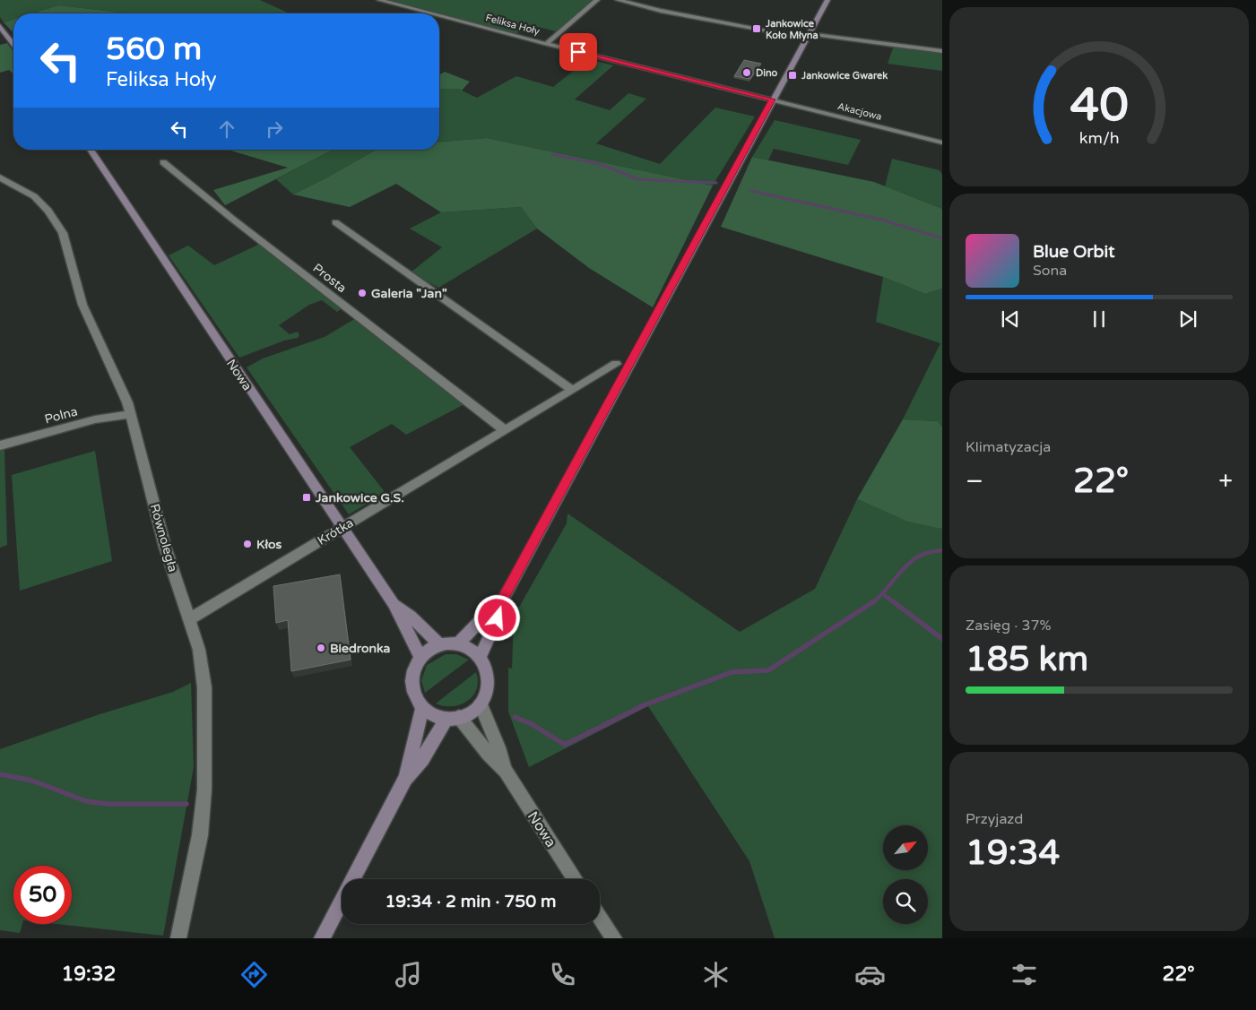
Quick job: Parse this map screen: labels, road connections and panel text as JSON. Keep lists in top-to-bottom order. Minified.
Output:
{"streets":{"main road":["Nowa"],"street":["Feliksa Hoły","Akacjowa","Prosta","Polna","Krótka","Równoległa"]},"crossings":[["Feliksa Hoły","Akacjowa"],["Prosta","Krótka"],["Nowa","Krótka"],["Polna","Równoległa"],["Krótka","Równoległa"]],"places":{"transit":["Jankowice Koło Młyna","Jankowice Gwarek","Jankowice G.S."],"other":["Dino","Galeria \"Jan\"","Kłos","Biedronka"]},"north":"top right","page":{"turn":["560 m","Feliksa Hoły"],"song":["Blue Orbit","Sona"],"tile":["Klimatyzacja",["Zasięg · 37%","185 km"],["Przyjazd","19:34"]],"heat":["−","22°","+"],"limit":"50","trip":"19:34 · 2 min · 750 m","tabs":["19:32","22°"],"gauge":["40","km/h"]}}
